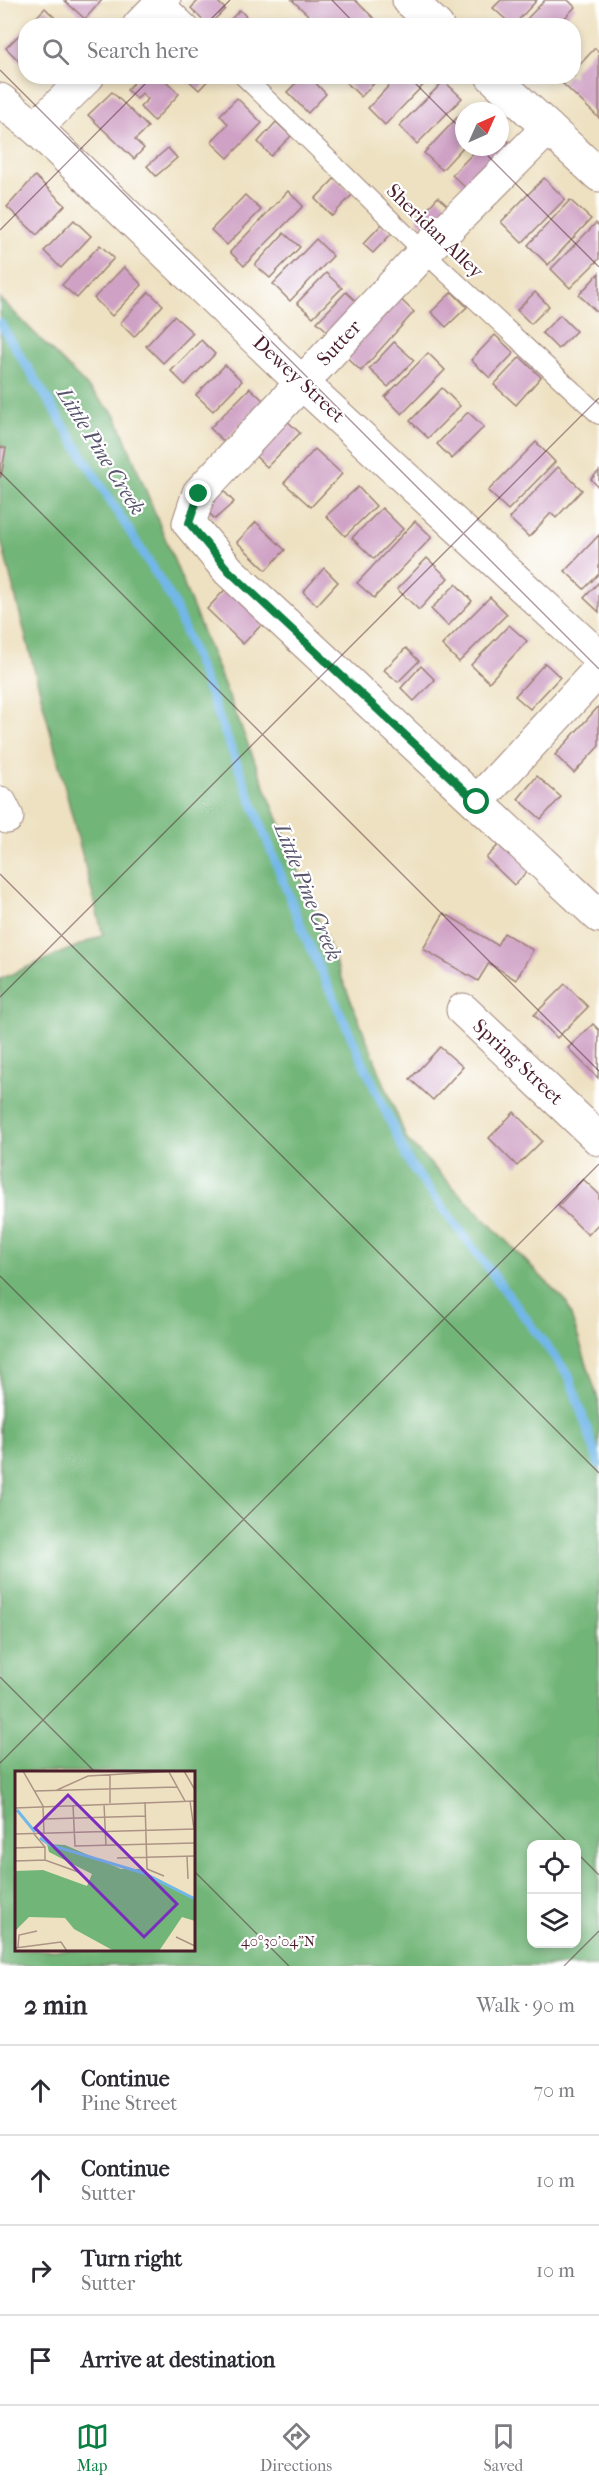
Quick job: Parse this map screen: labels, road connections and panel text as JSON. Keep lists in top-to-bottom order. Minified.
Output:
{"streets":{"street":["Sutter","Dewey Street","Spring Street"],"lane":["Sheridan Alley"]},"crossings":[["Sheridan Alley","Sutter"],["Sutter","Dewey Street"]],"water":["Little Pine Creek"],"north":"top right","page":{"search":"Search here","heading":["2 min","Walk · 90 m"],"list":[["Continue","Pine Street","70 m"],["Continue","Sutter","10 m"],["Turn right","Sutter","10 m"],"Arrive at destination"],"nav":["Map","Directions","Saved"]},"coordinates":["40°30'04\"N"]}
